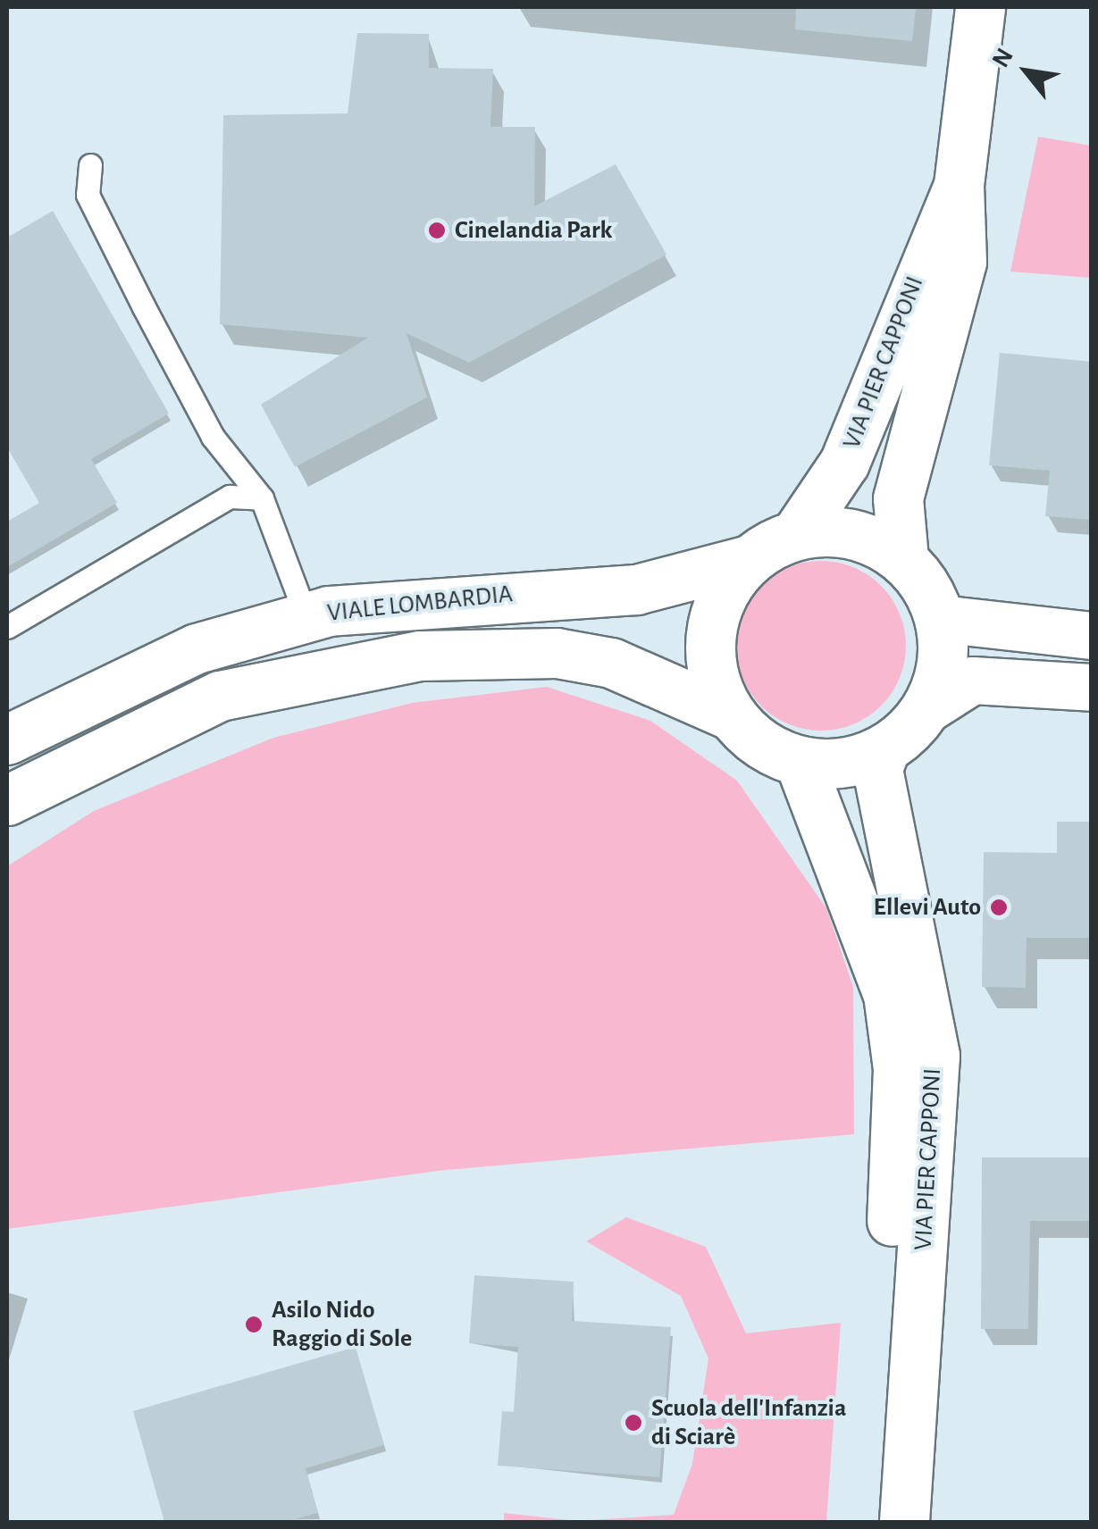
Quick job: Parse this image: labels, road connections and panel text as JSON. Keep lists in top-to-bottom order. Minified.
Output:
{"streets":{"main road":["VIA PIER CAPPONI","VIALE LOMBARDIA"]},"crossings":[["VIA PIER CAPPONI","VIALE LOMBARDIA"]],"places":["Cinelandia Park","Ellevi Auto","Asilo Nido Raggio di Sole","Scuola dell'Infanzia di Sciarè"],"north":"top left"}
